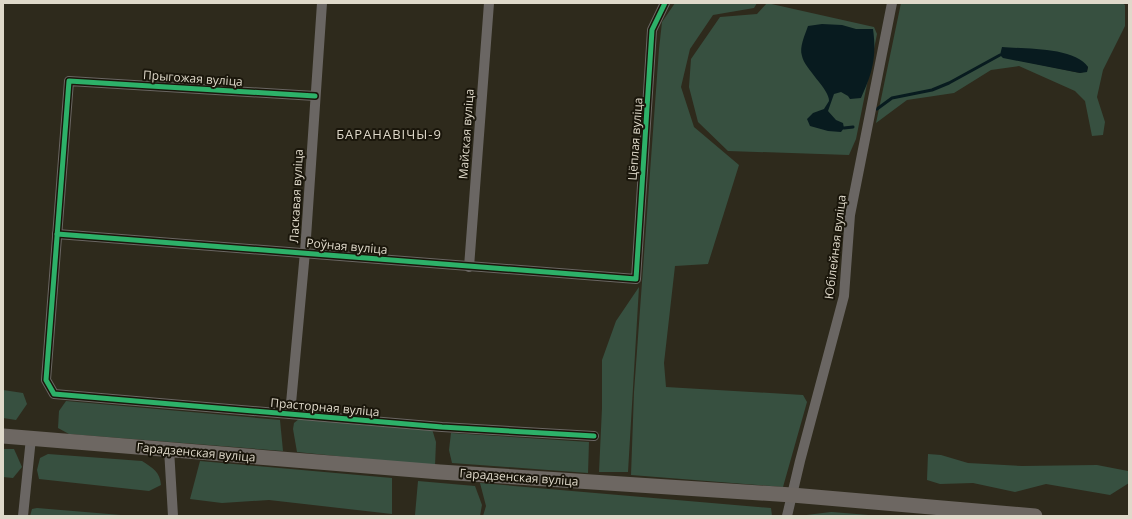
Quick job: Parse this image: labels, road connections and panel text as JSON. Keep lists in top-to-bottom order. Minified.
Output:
{"streets":{"main road":["Гарадзенская вуліца"],"street":["Прыгожая вуліца","Майская вуліца","Цёплая вуліца","Ласкавая вуліца","Роўная вуліца","Юбілейная вуліца","Прасторная вуліца"]},"crossings":[["Прыгожая вуліца","Ласкавая вуліца"],["Прыгожая вуліца","Роўная вуліца"],["Прыгожая вуліца","Прасторная вуліца"],["Майская вуліца","Роўная вуліца"],["Цёплая вуліца","Роўная вуліца"],["Ласкавая вуліца","Роўная вуліца"],["Ласкавая вуліца","Прасторная вуліца"],["Роўная вуліца","Прасторная вуліца"],["Юбілейная вуліца","Гарадзенская вуліца"]],"districts":["БАРАНАВІЧЫ-9"]}
